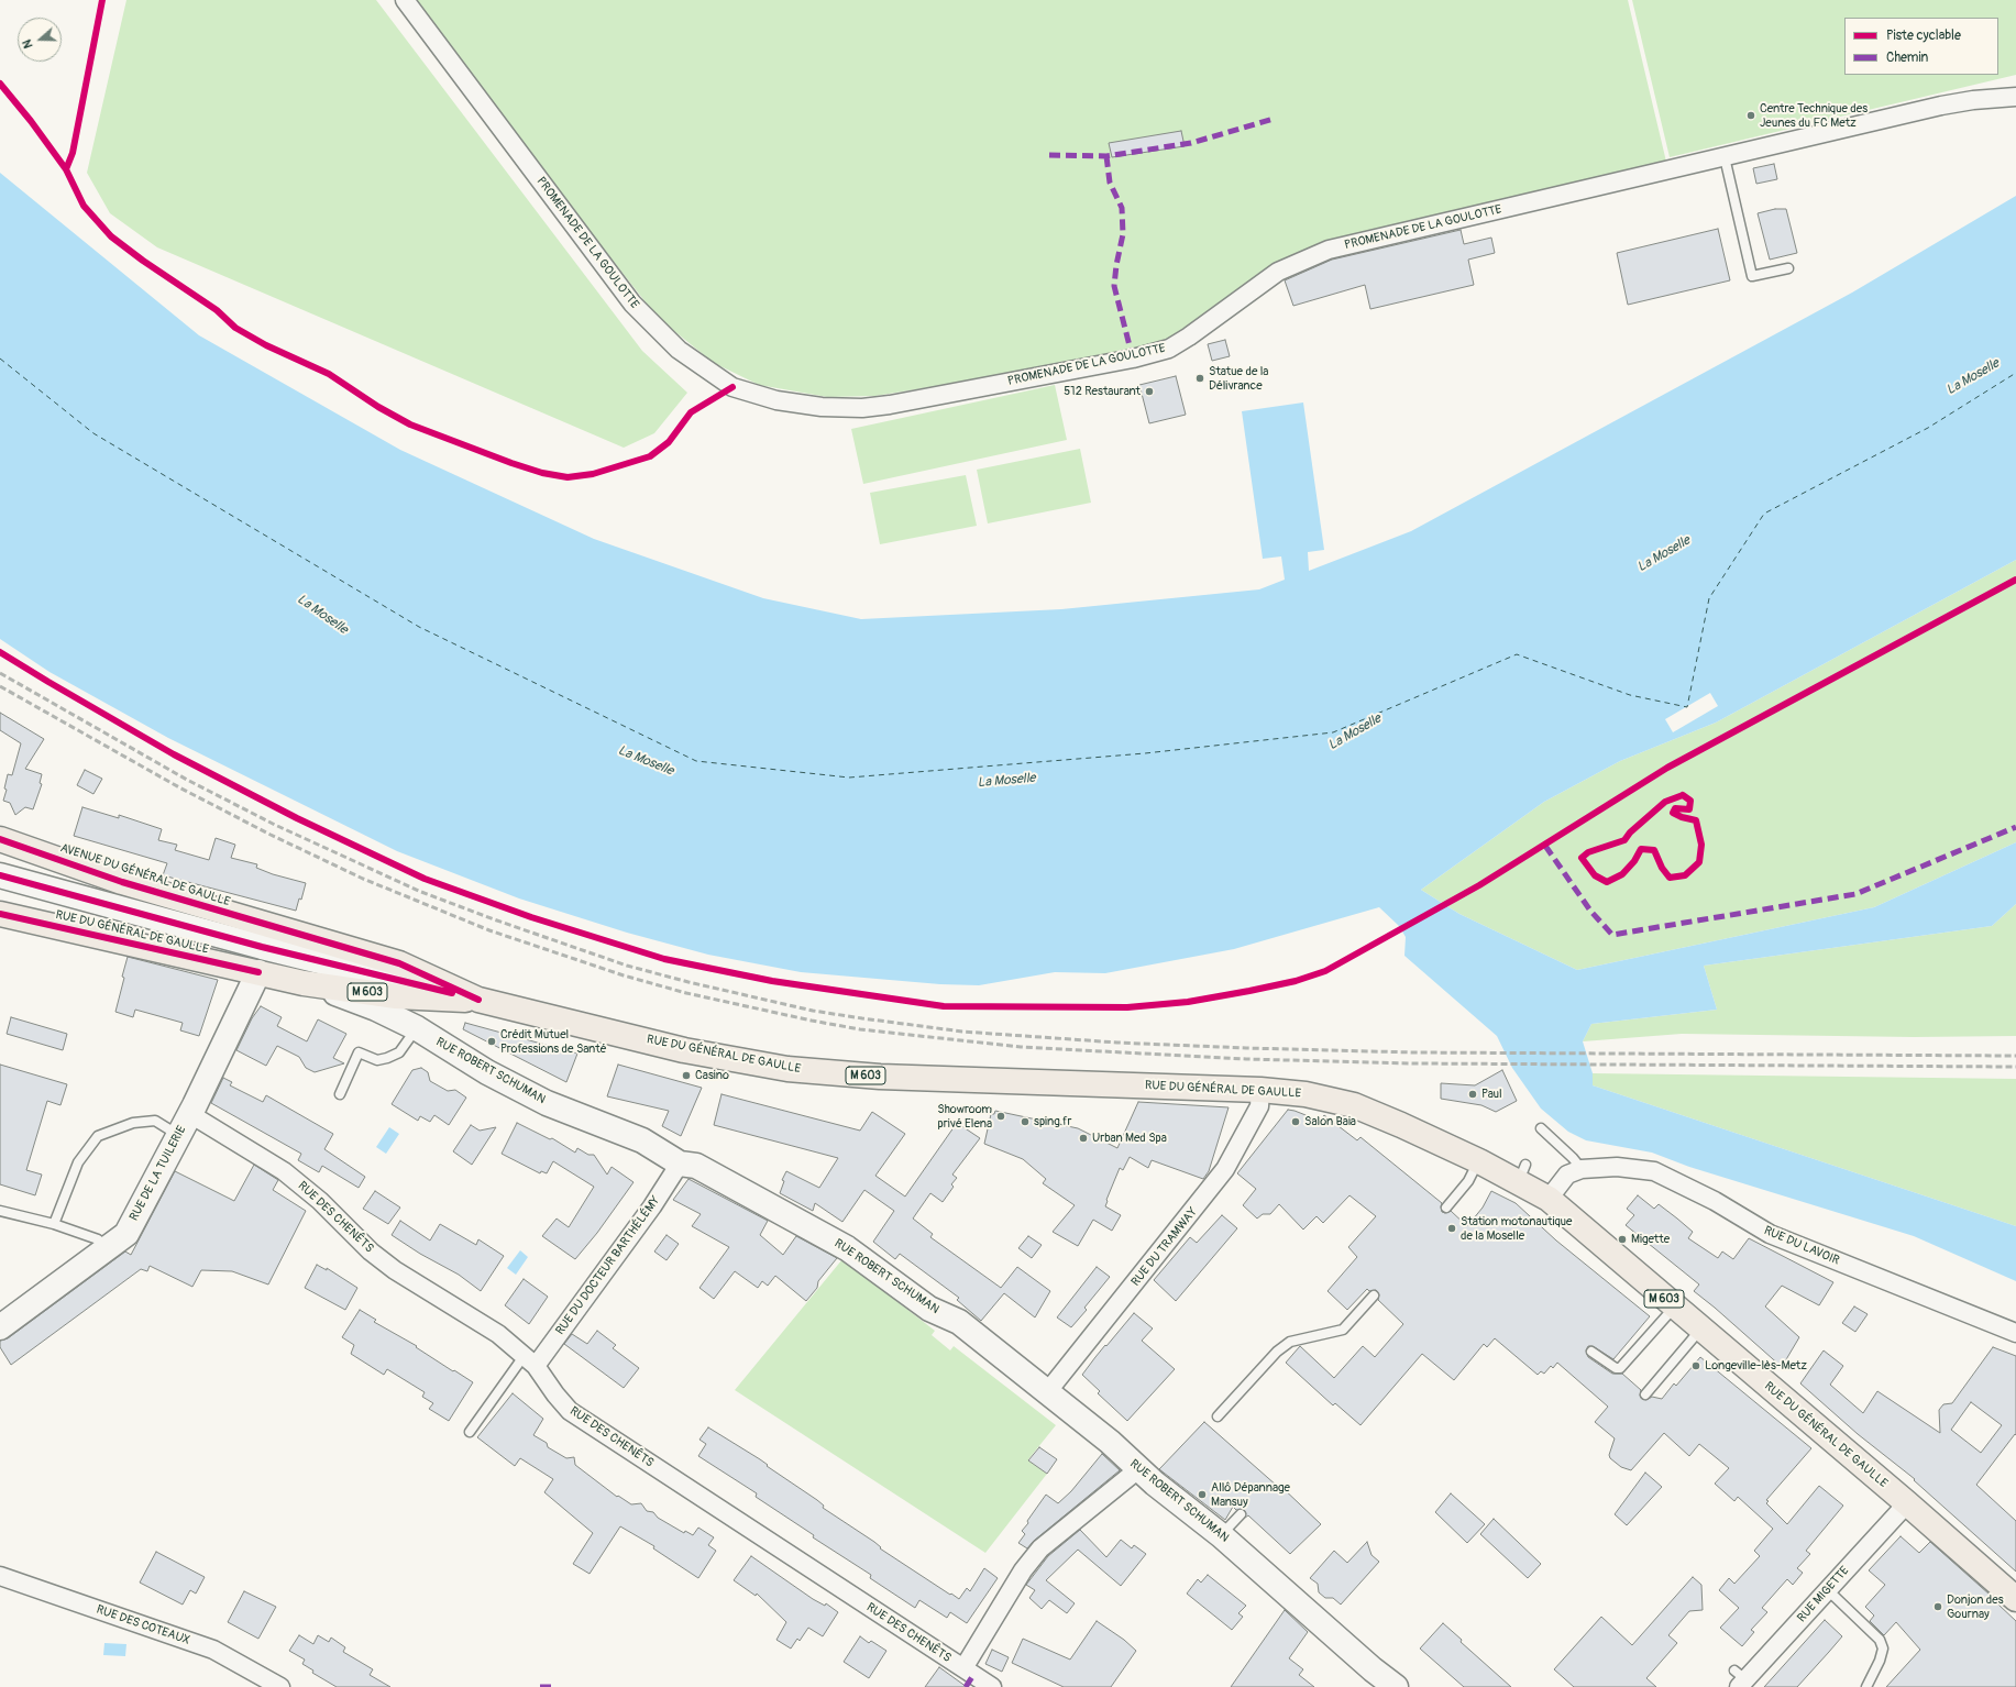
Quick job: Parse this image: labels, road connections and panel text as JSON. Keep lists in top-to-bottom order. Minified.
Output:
{"streets":{"main road":["AVENUE DU GÉNÉRAL DE GAULLE","RUE DU GÉNÉRAL DE GAULLE","M 603"],"street":["PROMENADE DE LA GOULOTTE","RUE ROBERT SCHUMAN","RUE DE LA TUILERIE","RUE DES CHENÊTS","RUE DU LAVOIR","RUE DU TRAMWAY","RUE DU DOCTEUR BARTHÉLÉMY","RUE MIGETTE","RUE DES COTEAUX"]},"crossings":[["AVENUE DU GÉNÉRAL DE GAULLE","RUE DU GÉNÉRAL DE GAULLE"],["RUE DU GÉNÉRAL DE GAULLE","RUE ROBERT SCHUMAN"],["RUE DU GÉNÉRAL DE GAULLE","RUE DE LA TUILERIE"],["RUE DU GÉNÉRAL DE GAULLE","RUE DU LAVOIR"],["RUE DU GÉNÉRAL DE GAULLE","RUE DU TRAMWAY"],["RUE DU GÉNÉRAL DE GAULLE","RUE MIGETTE"],["RUE ROBERT SCHUMAN","RUE DU TRAMWAY"],["RUE ROBERT SCHUMAN","RUE DU DOCTEUR BARTHÉLÉMY"],["RUE DE LA TUILERIE","RUE DES CHENÊTS"],["RUE DES CHENÊTS","RUE DU DOCTEUR BARTHÉLÉMY"]],"water":["La Moselle"],"places":["Centre Technique des Jeunes du FC Metz","Statue de la Délivrance","512 Restaurant","Crédit Mutuel Professions de Santé","Casino","Paul","Showroom privé Elena","sping.fr","Salon Baia","Urban Med Spa","Station motonautique de la Moselle","Migette","Longeville-lès-Metz","Allô Dépannage Mansuy","Donjon des Gournay"],"legend":["Piste cyclable","Chemin"],"north":"left"}
